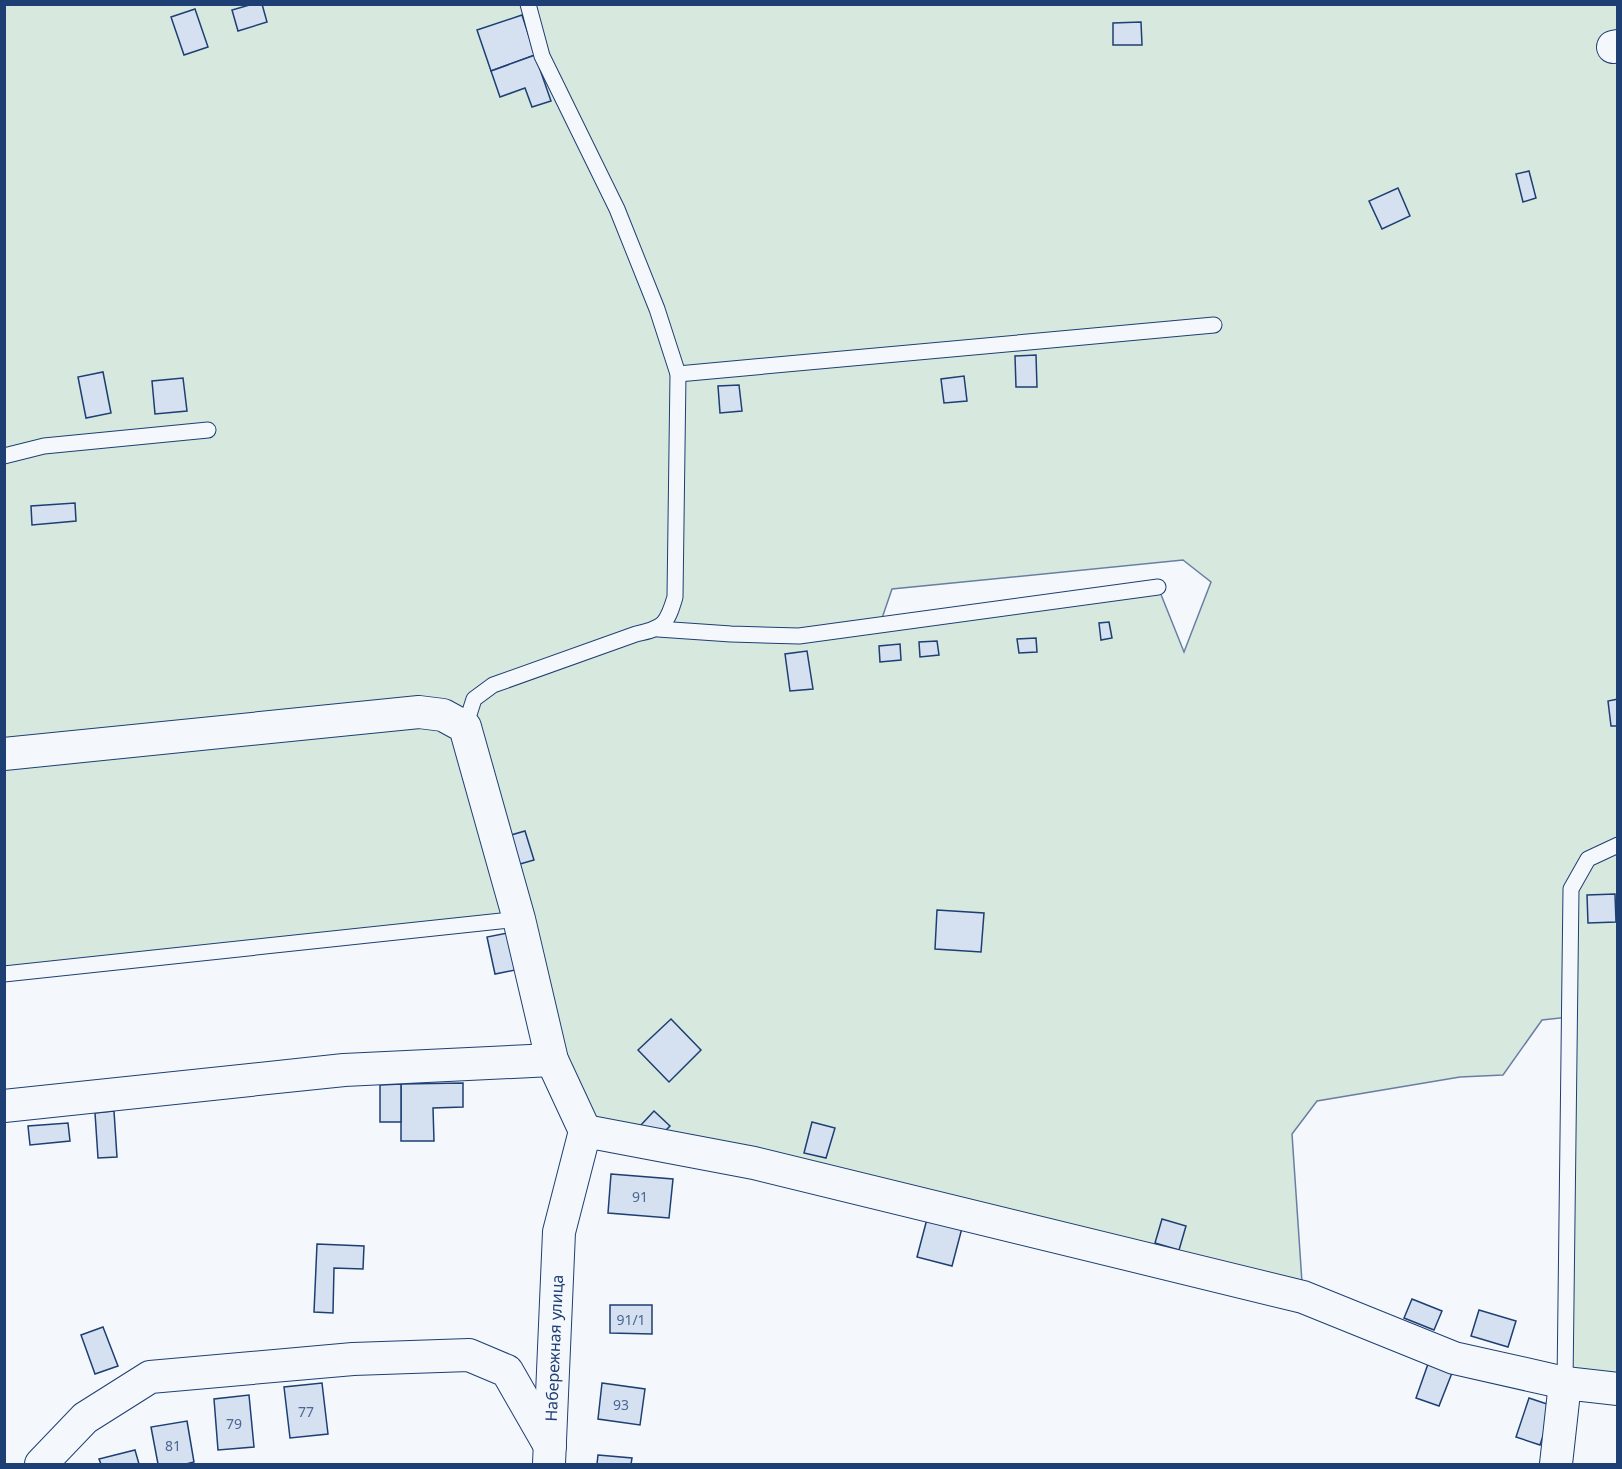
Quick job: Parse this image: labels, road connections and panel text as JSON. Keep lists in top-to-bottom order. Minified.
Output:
{"streets":{"street":["Набережная улица"]},"house_numbers":["91","91/1","93","77","79","81"]}
